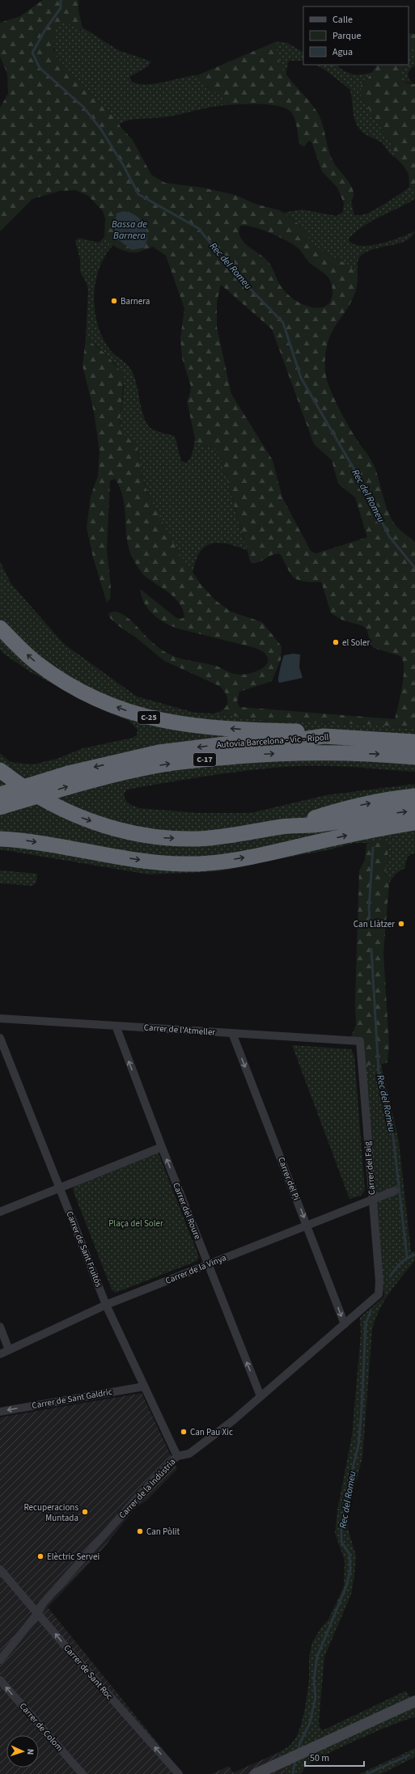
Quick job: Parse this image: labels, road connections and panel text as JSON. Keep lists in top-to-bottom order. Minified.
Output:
{"streets":{"highway":["C-25","Autovia Barcelona - Vic - Ripoll","C-17"],"street":["Carrer de l'Atmeller","Carrer del Faig","Carrer del Pi","Carrer del Roure","Carrer de Sant Fruitós","Carrer de la Vinya","Carrer de Sant Galdric","Carrer de la Indústria","Carrer de Sant Roc","Carrer de Colom"]},"crossings":[["C-25","Autovia Barcelona - Vic - Ripoll"],["Carrer de l'Atmeller","Carrer del Faig"],["Carrer de l'Atmeller","Carrer del Pi"],["Carrer de l'Atmeller","Carrer del Roure"],["Carrer del Faig","Carrer de la Vinya"],["Carrer del Faig","Carrer de la Indústria"],["Carrer del Pi","Carrer de la Vinya"],["Carrer del Pi","Carrer de la Indústria"],["Carrer del Roure","Carrer de la Vinya"],["Carrer del Roure","Carrer de la Indústria"],["Carrer de Sant Fruitós","Carrer de la Vinya"],["Carrer de Sant Fruitós","Carrer de Sant Galdric"],["Carrer de Sant Fruitós","Carrer de la Indústria"],["Carrer de la Indústria","Carrer de Sant Roc"]],"one_way":["Carrer del Pi","Carrer del Roure","Carrer de Sant Galdric","Carrer de Sant Roc","Carrer de Colom"],"water":["Bassa de Barnera","Rec del Romeu"],"parks":["Plaça del Soler"],"places":["Barnera","el Soler","Can Llàtzer","Can Pau Xic","Recuperacions Muntada","Can Pòlit","Elèctric Servei"],"legend":["Calle","Parque","Agua"],"scale_bar":"50 m","north":"right"}
